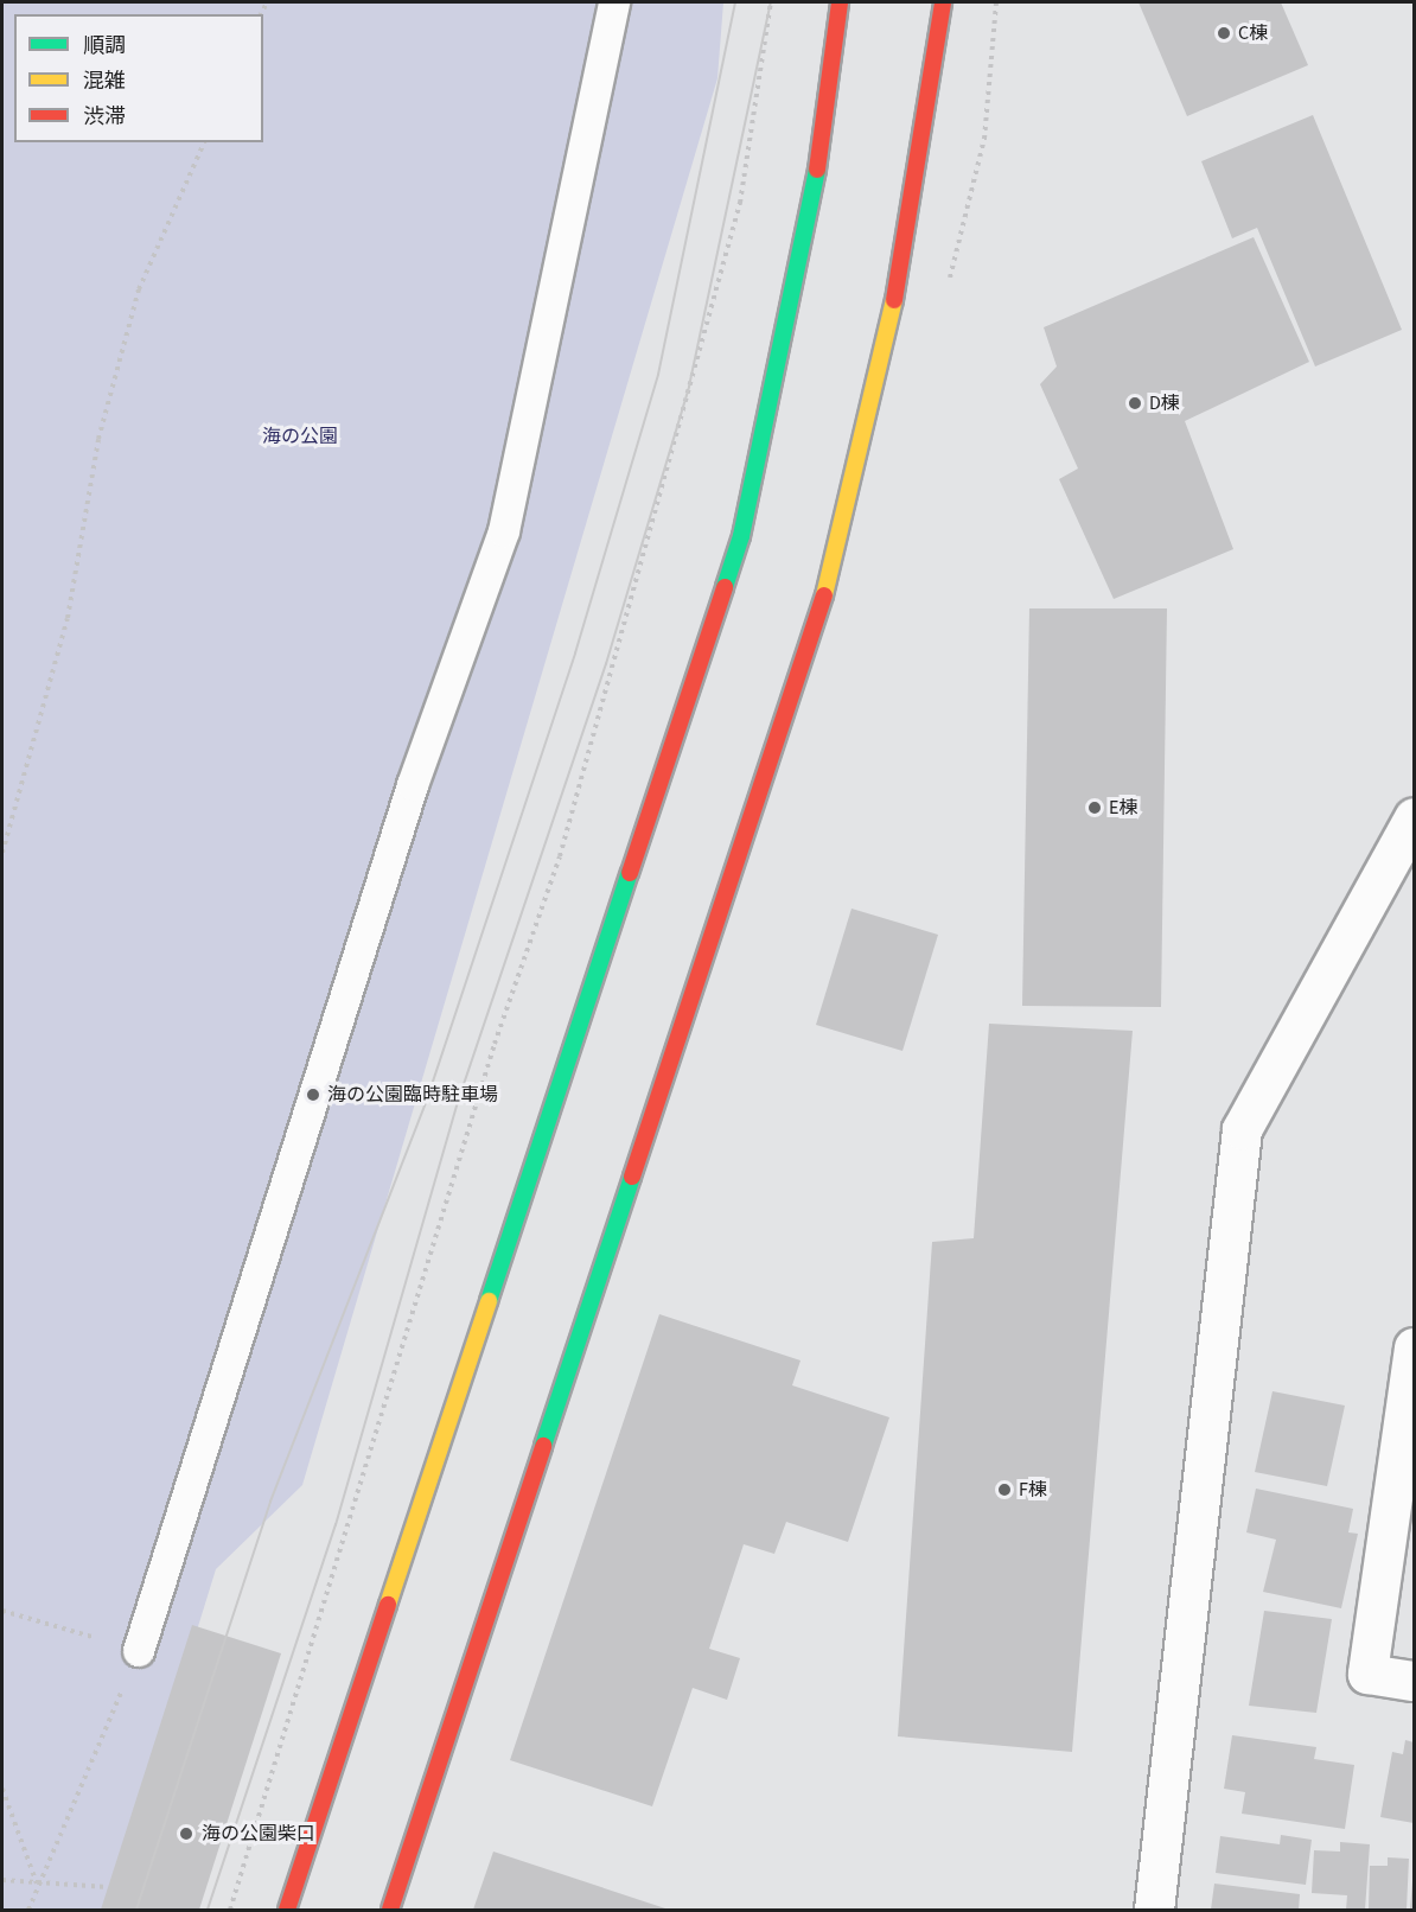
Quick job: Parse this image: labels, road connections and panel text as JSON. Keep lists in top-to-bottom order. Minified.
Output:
{"parks":["海の公園"],"places":["C棟","D棟","E棟","海の公園臨時駐車場","F棟","海の公園柴口"],"legend":["順調","混雑","渋滞"]}
